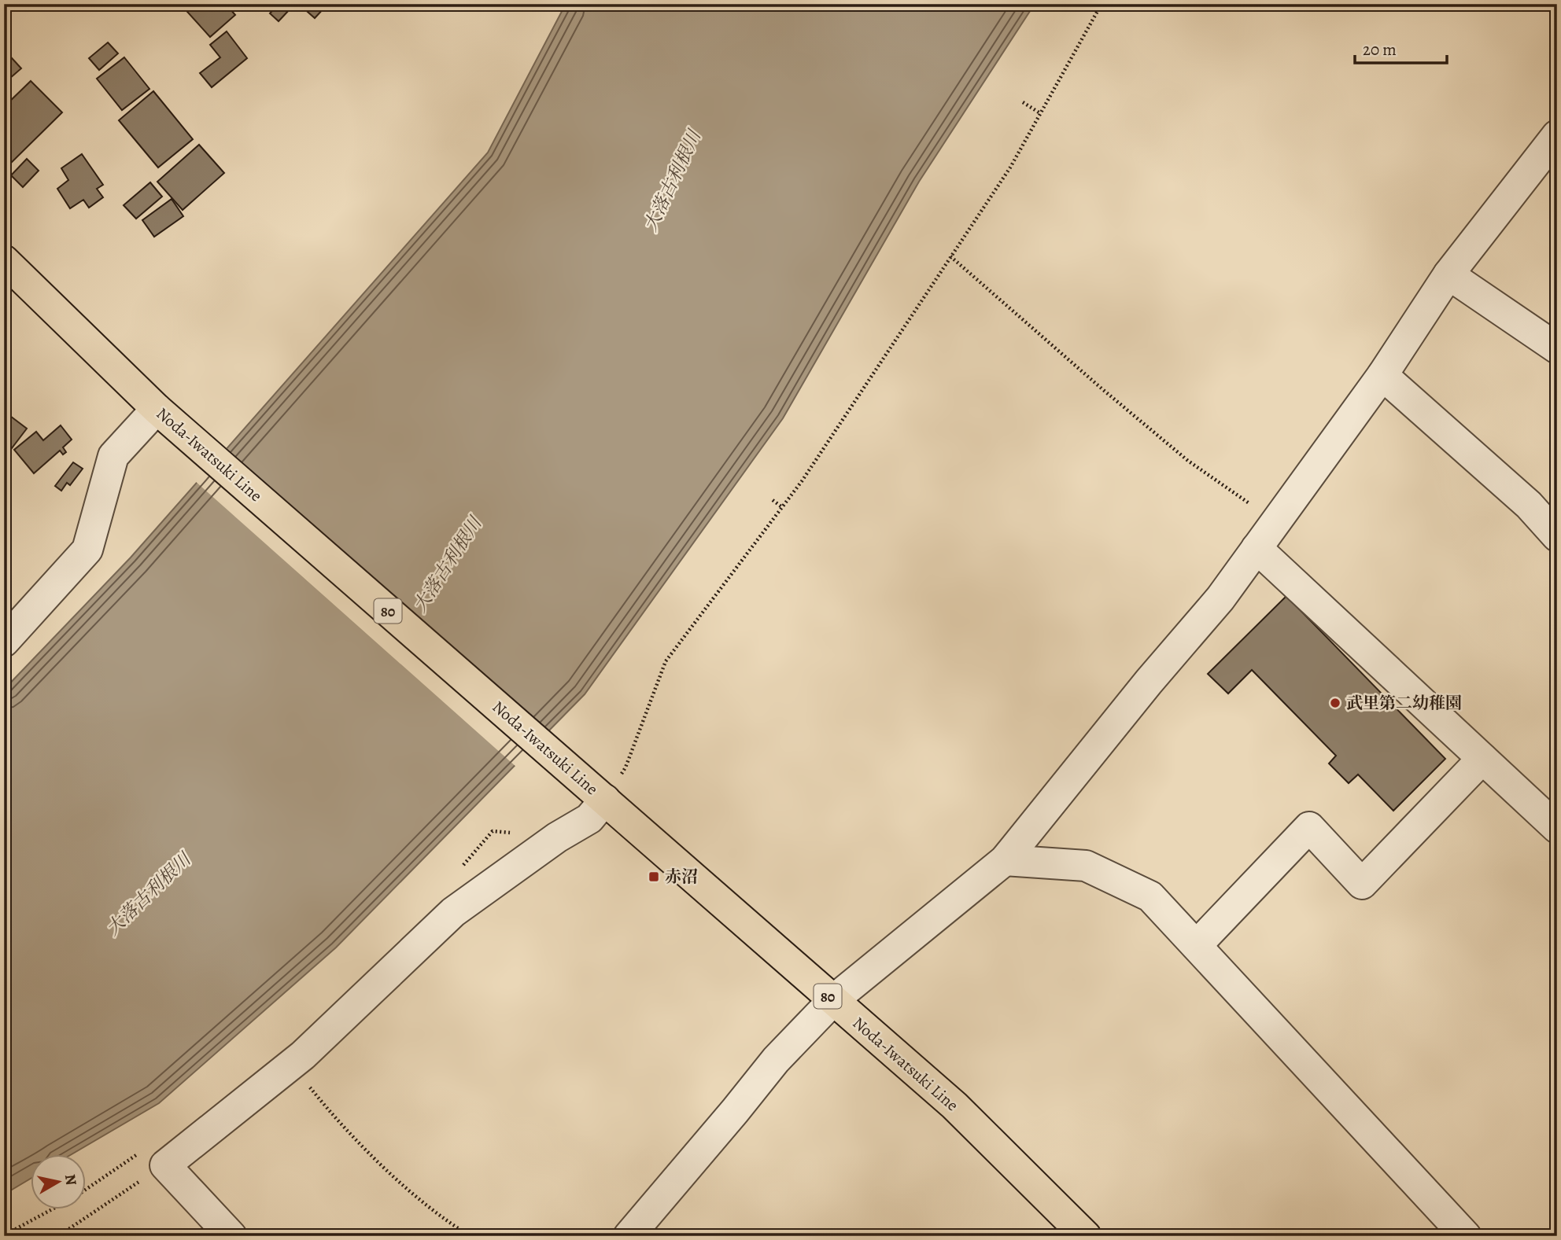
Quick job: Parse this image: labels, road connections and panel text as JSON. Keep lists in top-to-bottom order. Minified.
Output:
{"streets":{"main road":["Noda-Iwatsuki Line","80"]},"water":["大落古利根川"],"places":{"other":["武里第二幼稚園"],"transit":["赤沼"]},"scale_bar":"20 m","north":"right"}
